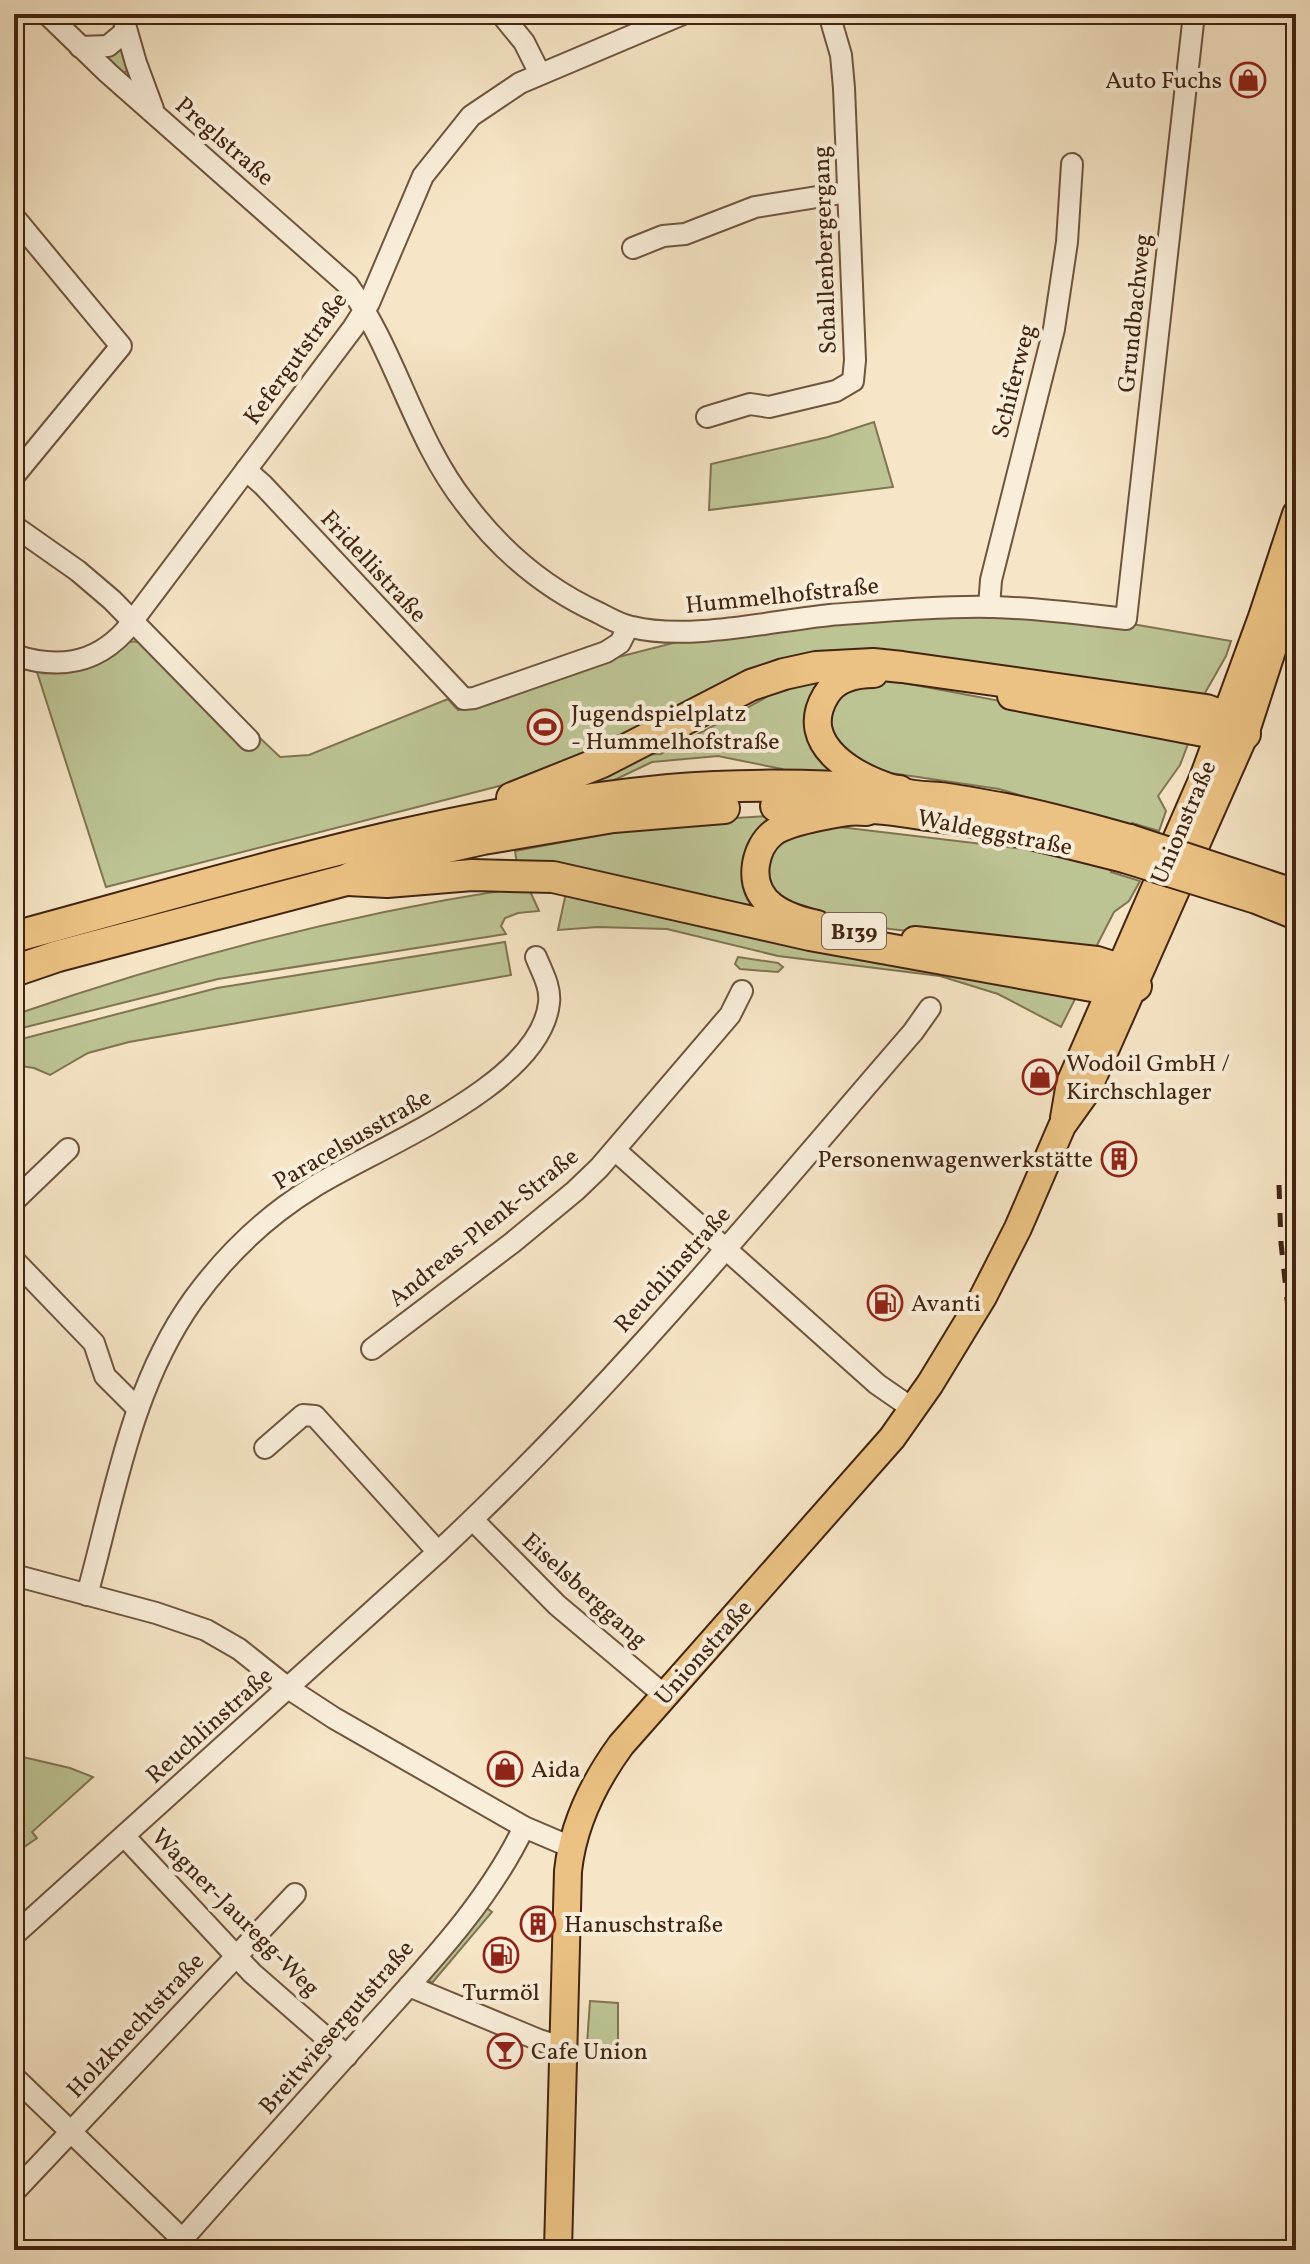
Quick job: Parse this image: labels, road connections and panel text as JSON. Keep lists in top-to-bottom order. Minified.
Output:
{"streets":{"main road":["Unionstraße","Waldeggstraße","B139"],"street":["Preglstraße","Schallenbergergang","Grundbachweg","Kefergutstraße","Schiferweg","Fridellistraße","Hummelhofstraße","Paracelsusstraße","Andreas-Plenk-Straße","Reuchlinstraße","Eiselsberggang","Wagner-Jauregg-Weg","Holzknechtstraße","Breitwiesergutstraße"]},"crossings":[["Preglstraße","Kefergutstraße"],["Preglstraße","Fridellistraße"],["Preglstraße","Hummelhofstraße"],["Grundbachweg","Hummelhofstraße"],["Kefergutstraße","Fridellistraße"],["Schiferweg","Hummelhofstraße"],["Fridellistraße","Hummelhofstraße"],["Unionstraße","B139"],["Unionstraße","Eiselsberggang"],["Waldeggstraße","B139"],["Reuchlinstraße","Eiselsberggang"],["Reuchlinstraße","Wagner-Jauregg-Weg"],["Wagner-Jauregg-Weg","Holzknechtstraße"],["Wagner-Jauregg-Weg","Breitwiesergutstraße"]],"places":{"shop":["Auto Fuchs","Wodoil GmbH / Kirchschlager","Aida"],"sports":["Jugendspielplatz - Hummelhofstraße"],"building":["Personenwagenwerkstätte","Hanuschstraße"],"fuel station":["Avanti","Turmöl"],"bar":["Cafe Union"]}}
